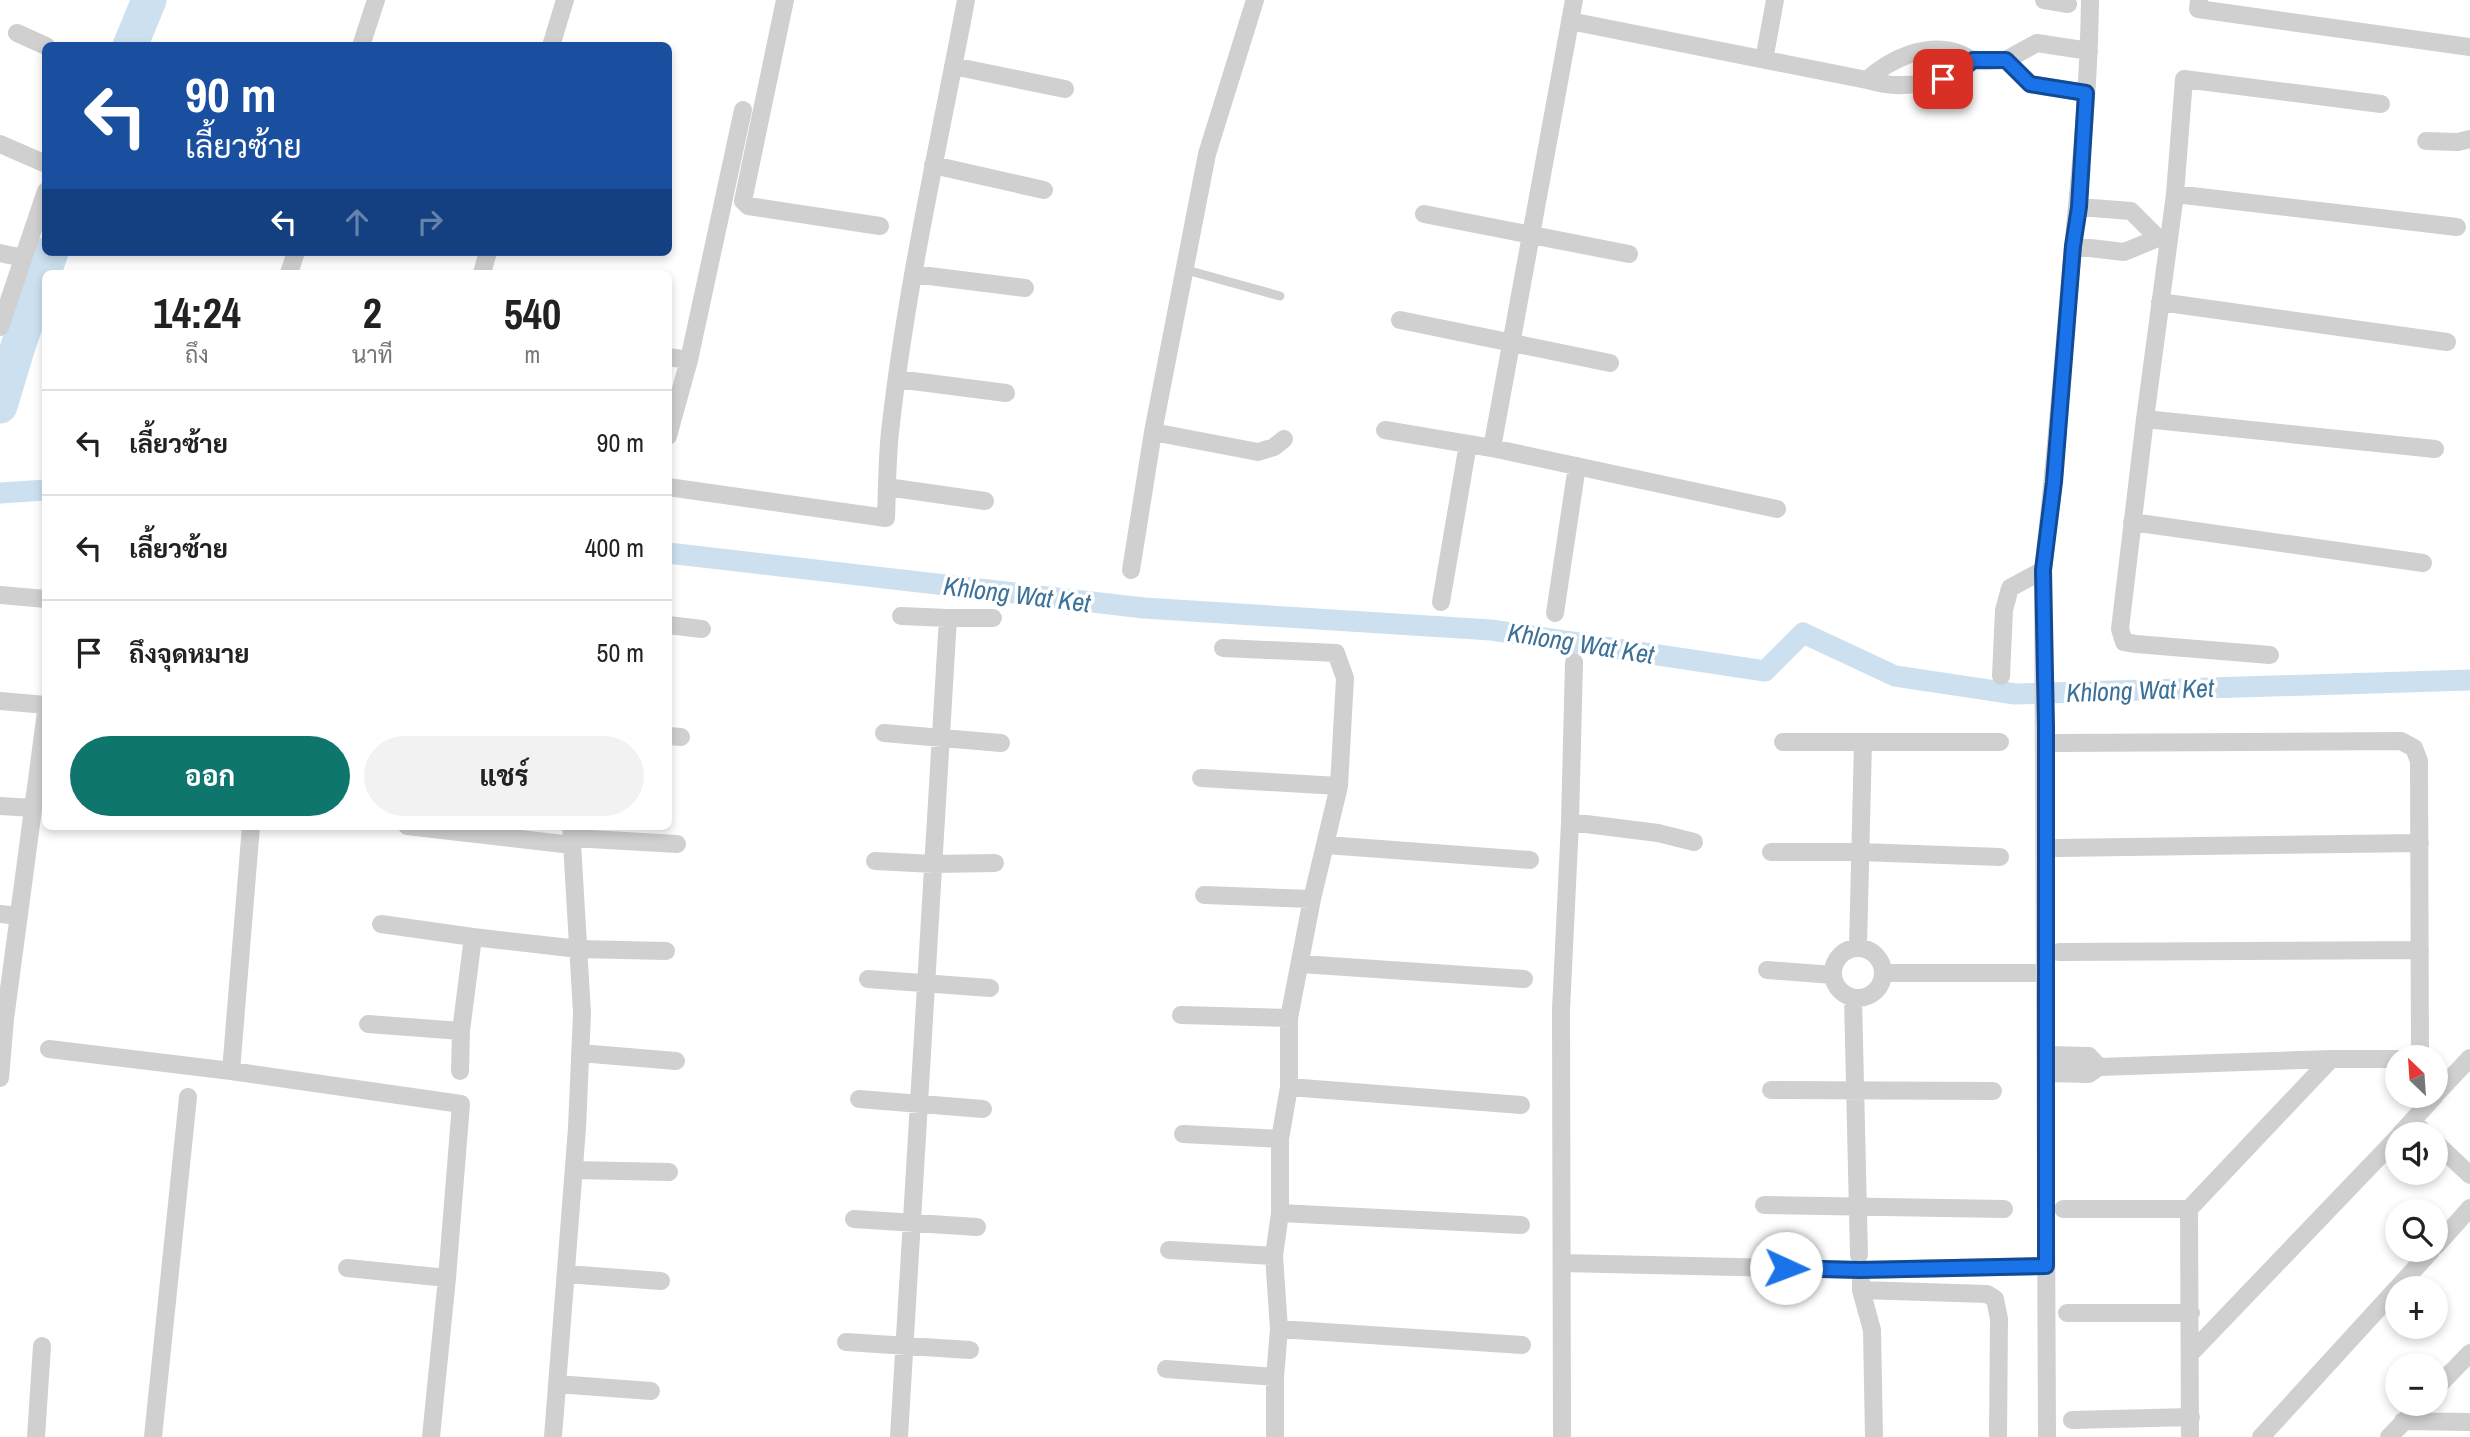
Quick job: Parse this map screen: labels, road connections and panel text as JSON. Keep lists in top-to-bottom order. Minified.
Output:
{"water":["Khlong Wat Ket"],"north":"top left","page":{"turn":["90 m","เลี้ยวซ้าย"],"eta":["14:24","ถึง","2","นาที","540","m"],"list":[{"name":"เลี้ยวซ้าย","value":"90 m"},{"name":"เลี้ยวซ้าย","value":"400 m"},{"name":"ถึงจุดหมาย","value":"50 m"}],"buttons":["ออก","แชร์"],"map_buttons":["+","−"]}}
